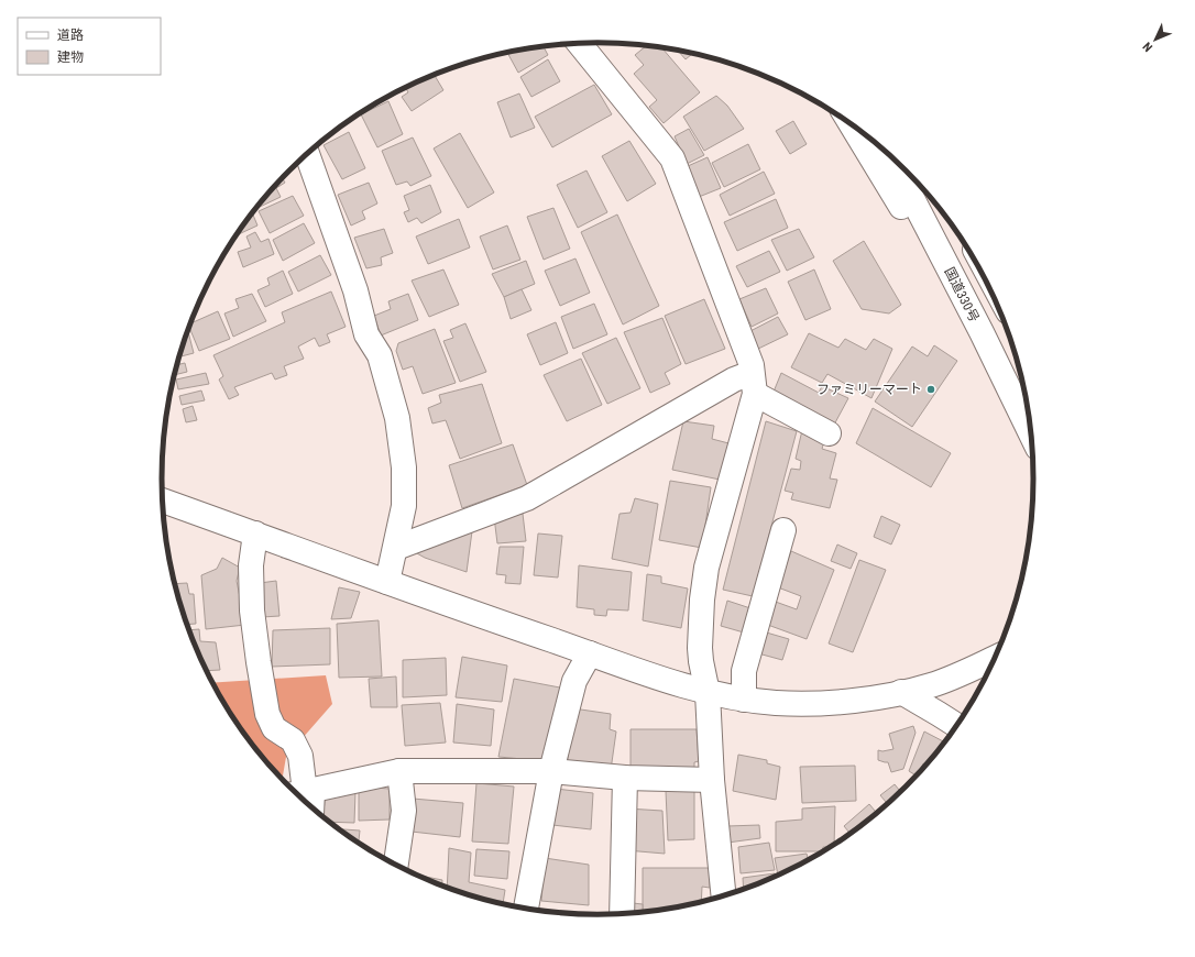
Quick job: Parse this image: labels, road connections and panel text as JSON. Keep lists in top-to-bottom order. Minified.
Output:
{"streets":{"main road":["国道330号"]},"places":["ファミリーマート"],"legend":["道路","建物"],"north":"bottom left"}
